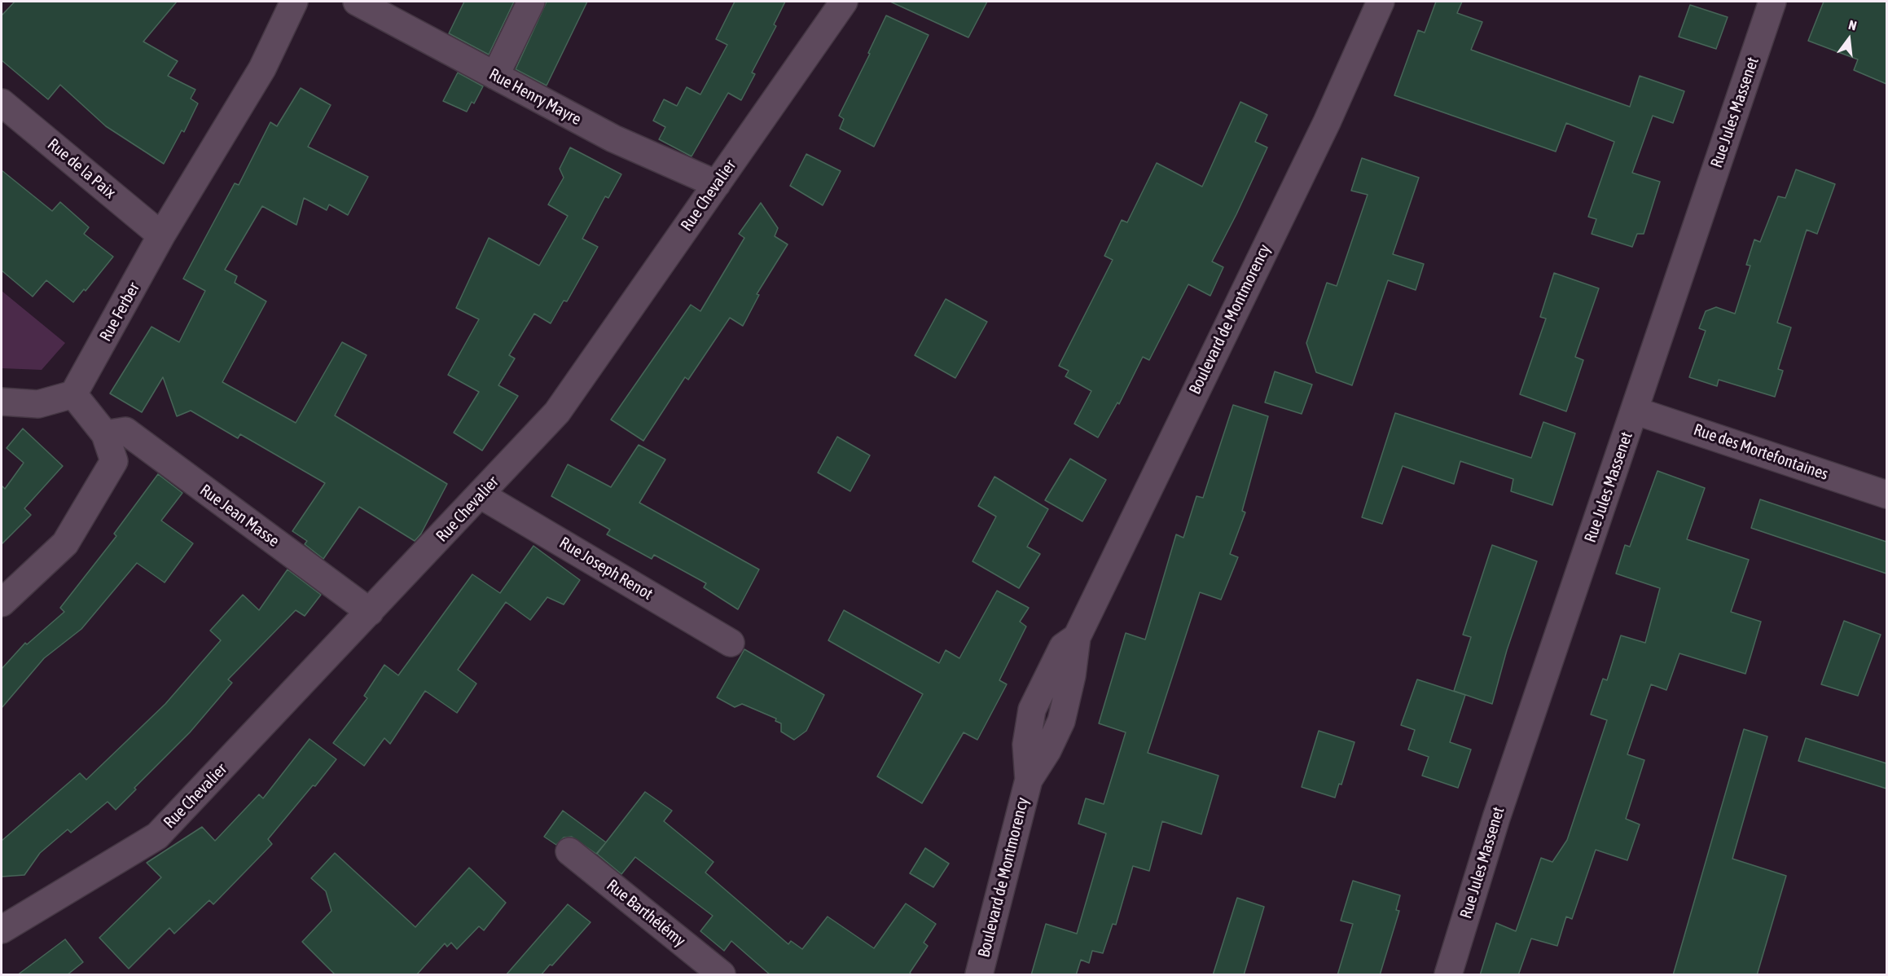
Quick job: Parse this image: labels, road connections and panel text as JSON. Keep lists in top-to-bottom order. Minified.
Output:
{"streets":{"street":["Rue Henry Mayre","Rue Jules Massenet","Rue de la Paix","Rue Chevalier","Rue Ferber","Boulevard de Montmorency","Rue des Mortefontaines","Rue Jean Masse","Rue Joseph Renot","Rue Barthélémy"]},"crossings":[["Rue Henry Mayre","Rue Chevalier"],["Rue Jules Massenet","Rue des Mortefontaines"],["Rue de la Paix","Rue Ferber"],["Rue Chevalier","Rue Jean Masse"],["Rue Chevalier","Rue Joseph Renot"]],"north":"top"}
